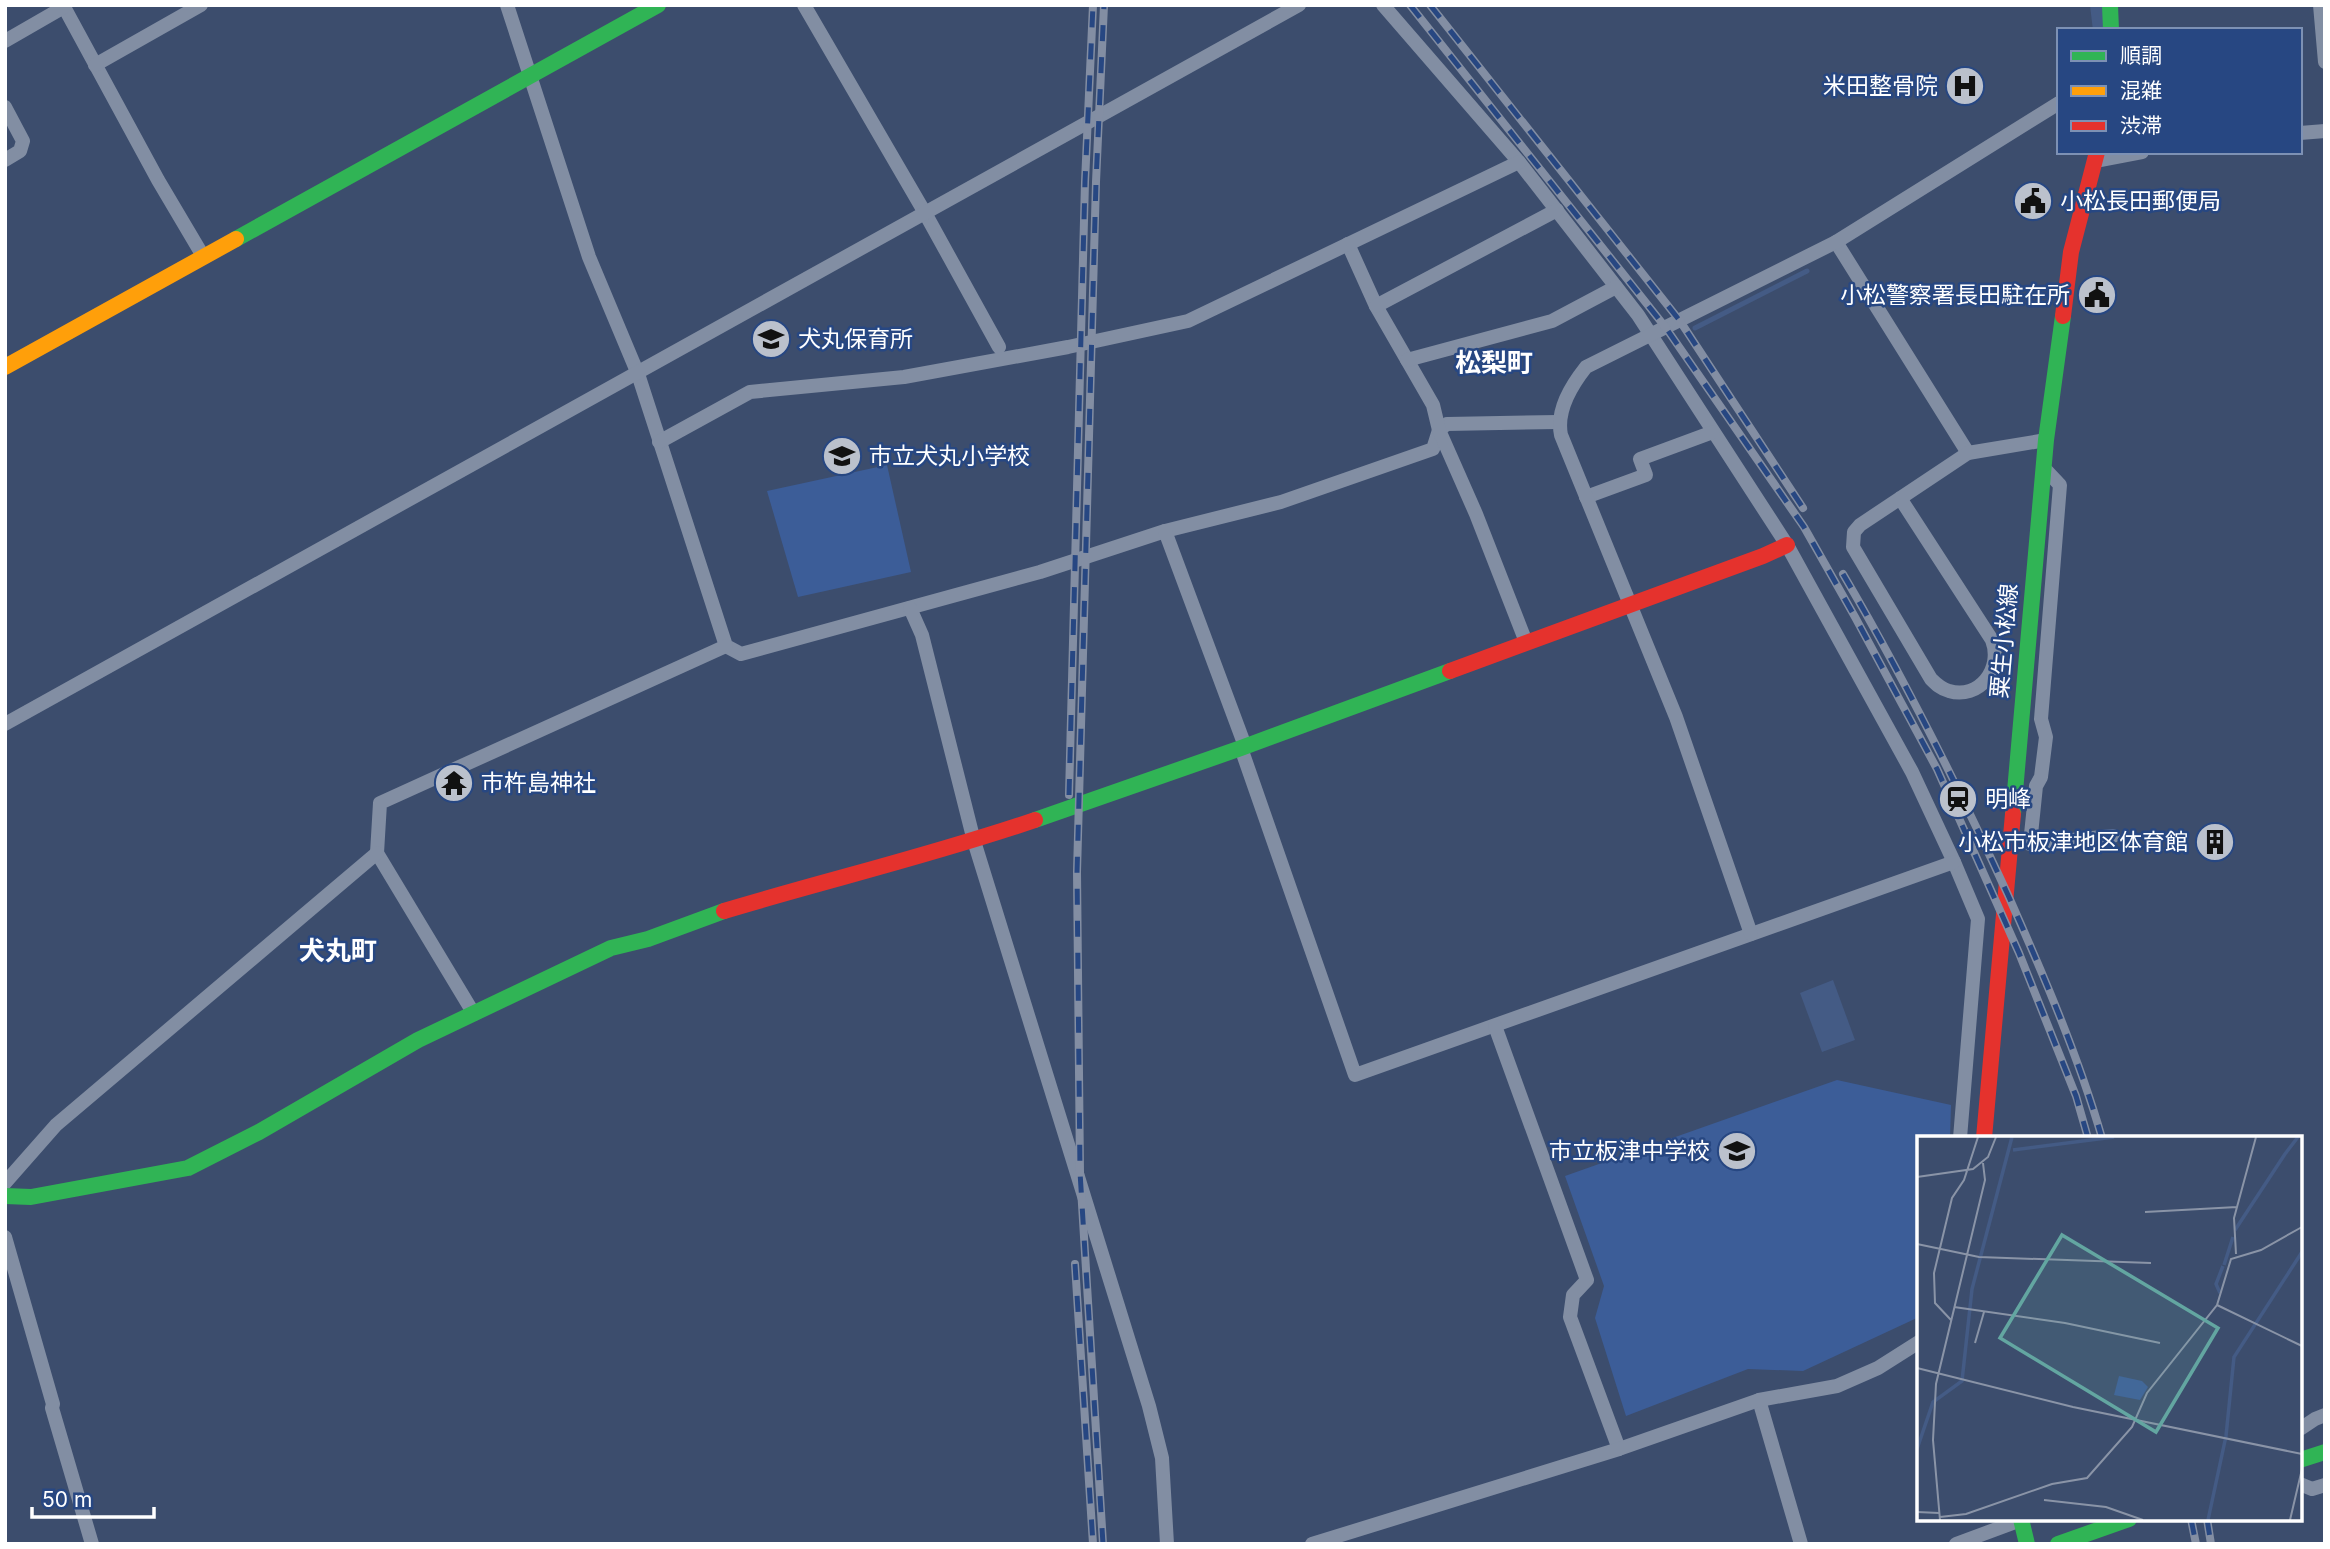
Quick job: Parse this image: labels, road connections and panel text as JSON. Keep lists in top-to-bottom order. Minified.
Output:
{"streets":{"street":["粟生小松線"]},"districts":["松梨町","犬丸町"],"places":{"hospital":["米田整骨院"],"public building":["小松長田郵便局","小松警察署長田駐在所"],"school or university":["犬丸保育所","市立犬丸小学校","市立板津中学校"],"temple":["市杵島神社"],"station":["明峰"],"building":["小松市板津地区体育館"]},"legend":["順調","混雑","渋滞"],"scale_bar":"50 m"}
